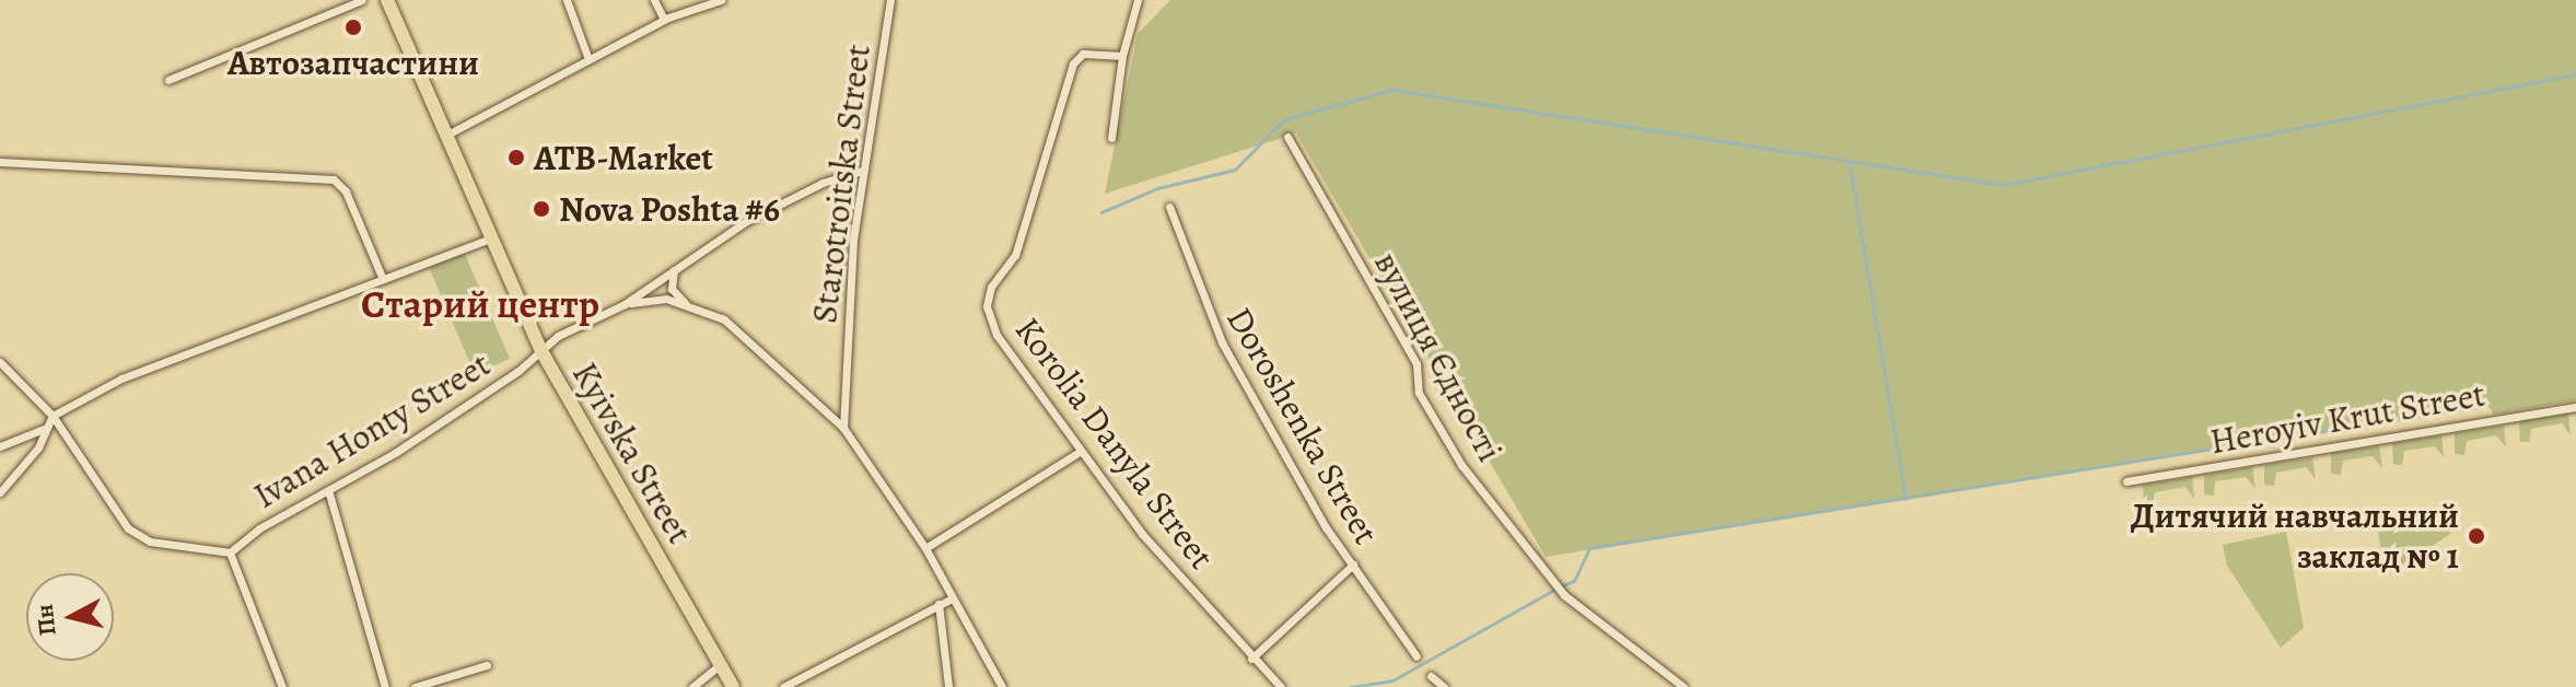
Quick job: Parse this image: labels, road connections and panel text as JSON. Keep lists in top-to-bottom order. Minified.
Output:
{"streets":{"main road":["Kyivska Street"],"street":["Starotroitska Street","вулиця Єдності","Heroyiv Krut Street","Doroshenka Street","Ivana Honty Street","Korolia Danyla Street"]},"crossings":[["Ivana Honty Street","Kyivska Street"]],"districts":["Старий центр"],"places":["Автозапчастини","ATB-Market","Nova Poshta #6","Дитячий навчальний заклад № 1"],"north":"left"}
